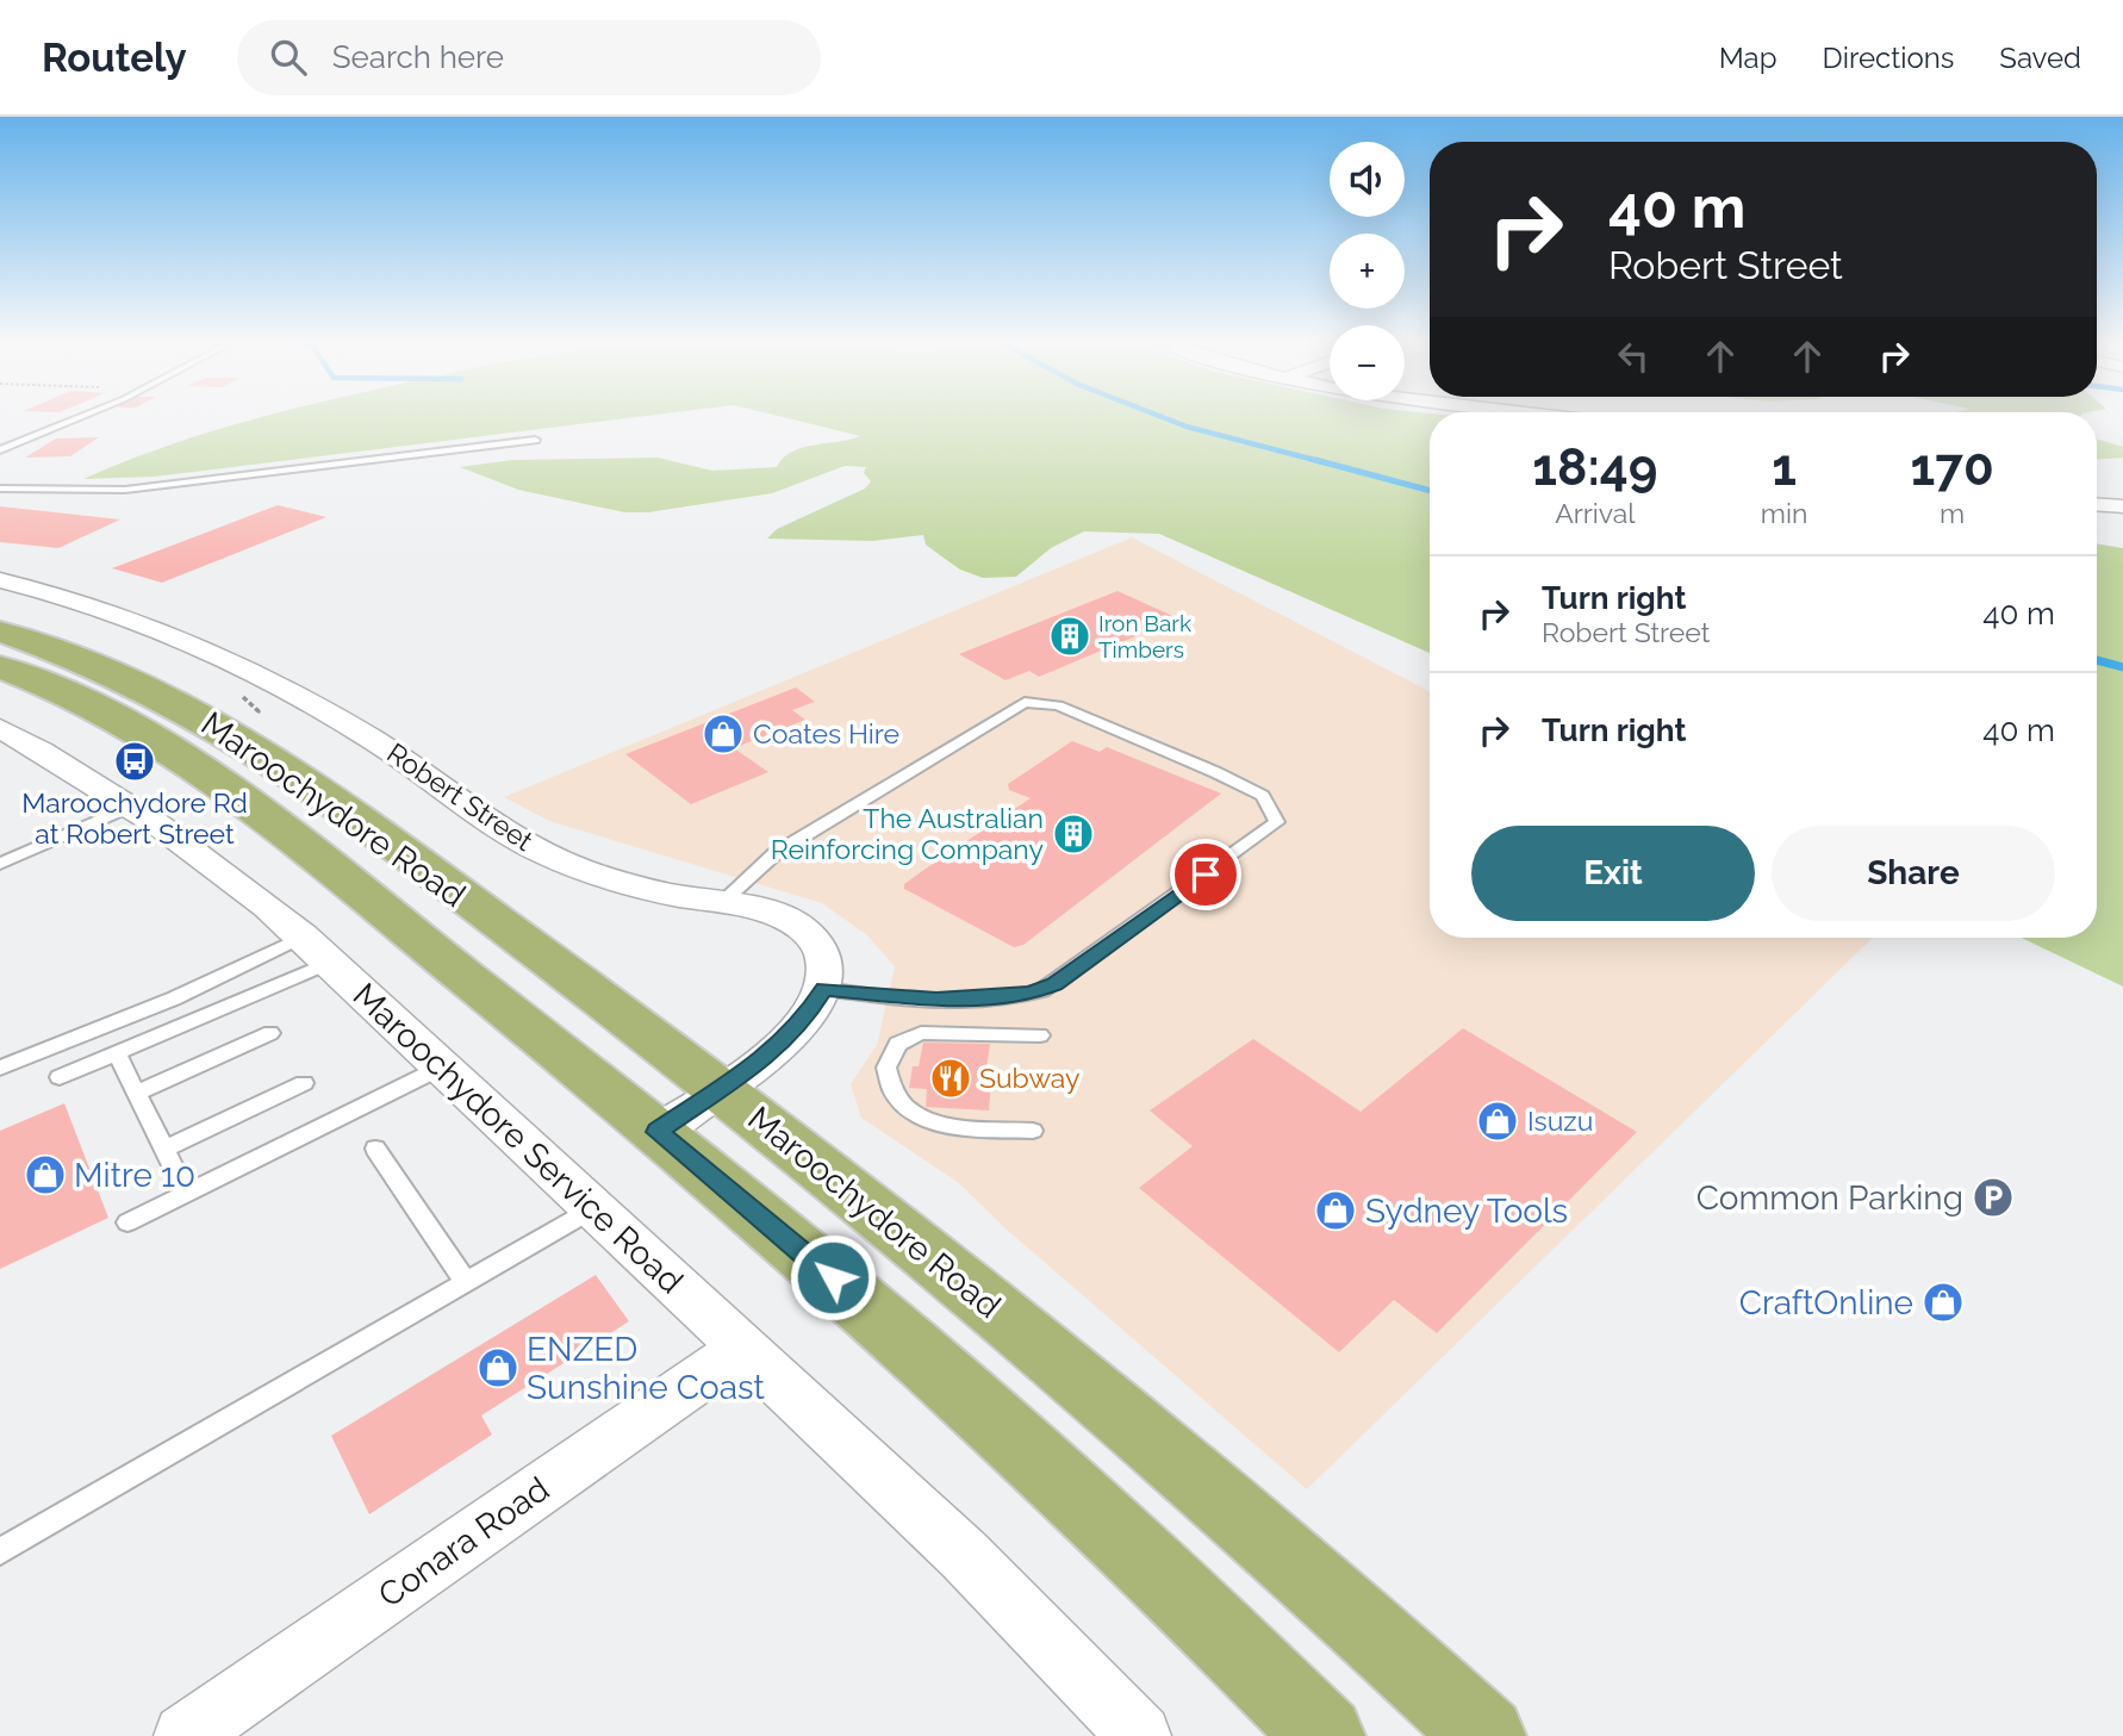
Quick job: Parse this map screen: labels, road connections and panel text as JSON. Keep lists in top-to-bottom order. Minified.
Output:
{"streets":{"highway":["Maroochydore Road"],"street":["Robert Street","Maroochydore Service Road","Conara Road"]},"crossings":[["Maroochydore Service Road","Conara Road"]],"places":{"building":["Iron Bark Timbers","The Australian Reinforcing Company"],"shop":["Coates Hire","Isuzu","Mitre 10","Sydney Tools","CraftOnline","ENZED Sunshine Coast"],"bus stop":["Maroochydore Rd at Robert Street"],"restaurant":["Subway"],"parking":["Common Parking"]},"page":{"header":"Routely","search":"Search here","nav":["Map","Directions","Saved"],"map_buttons":["+","−"],"turn":["40 m","Robert Street"],"eta":["18:49","Arrival","1","min","170","m"],"list":[{"name":"Turn right","note":"Robert Street","value":"40 m"},{"name":"Turn right","value":"40 m"}],"buttons":["Exit","Share"]}}
